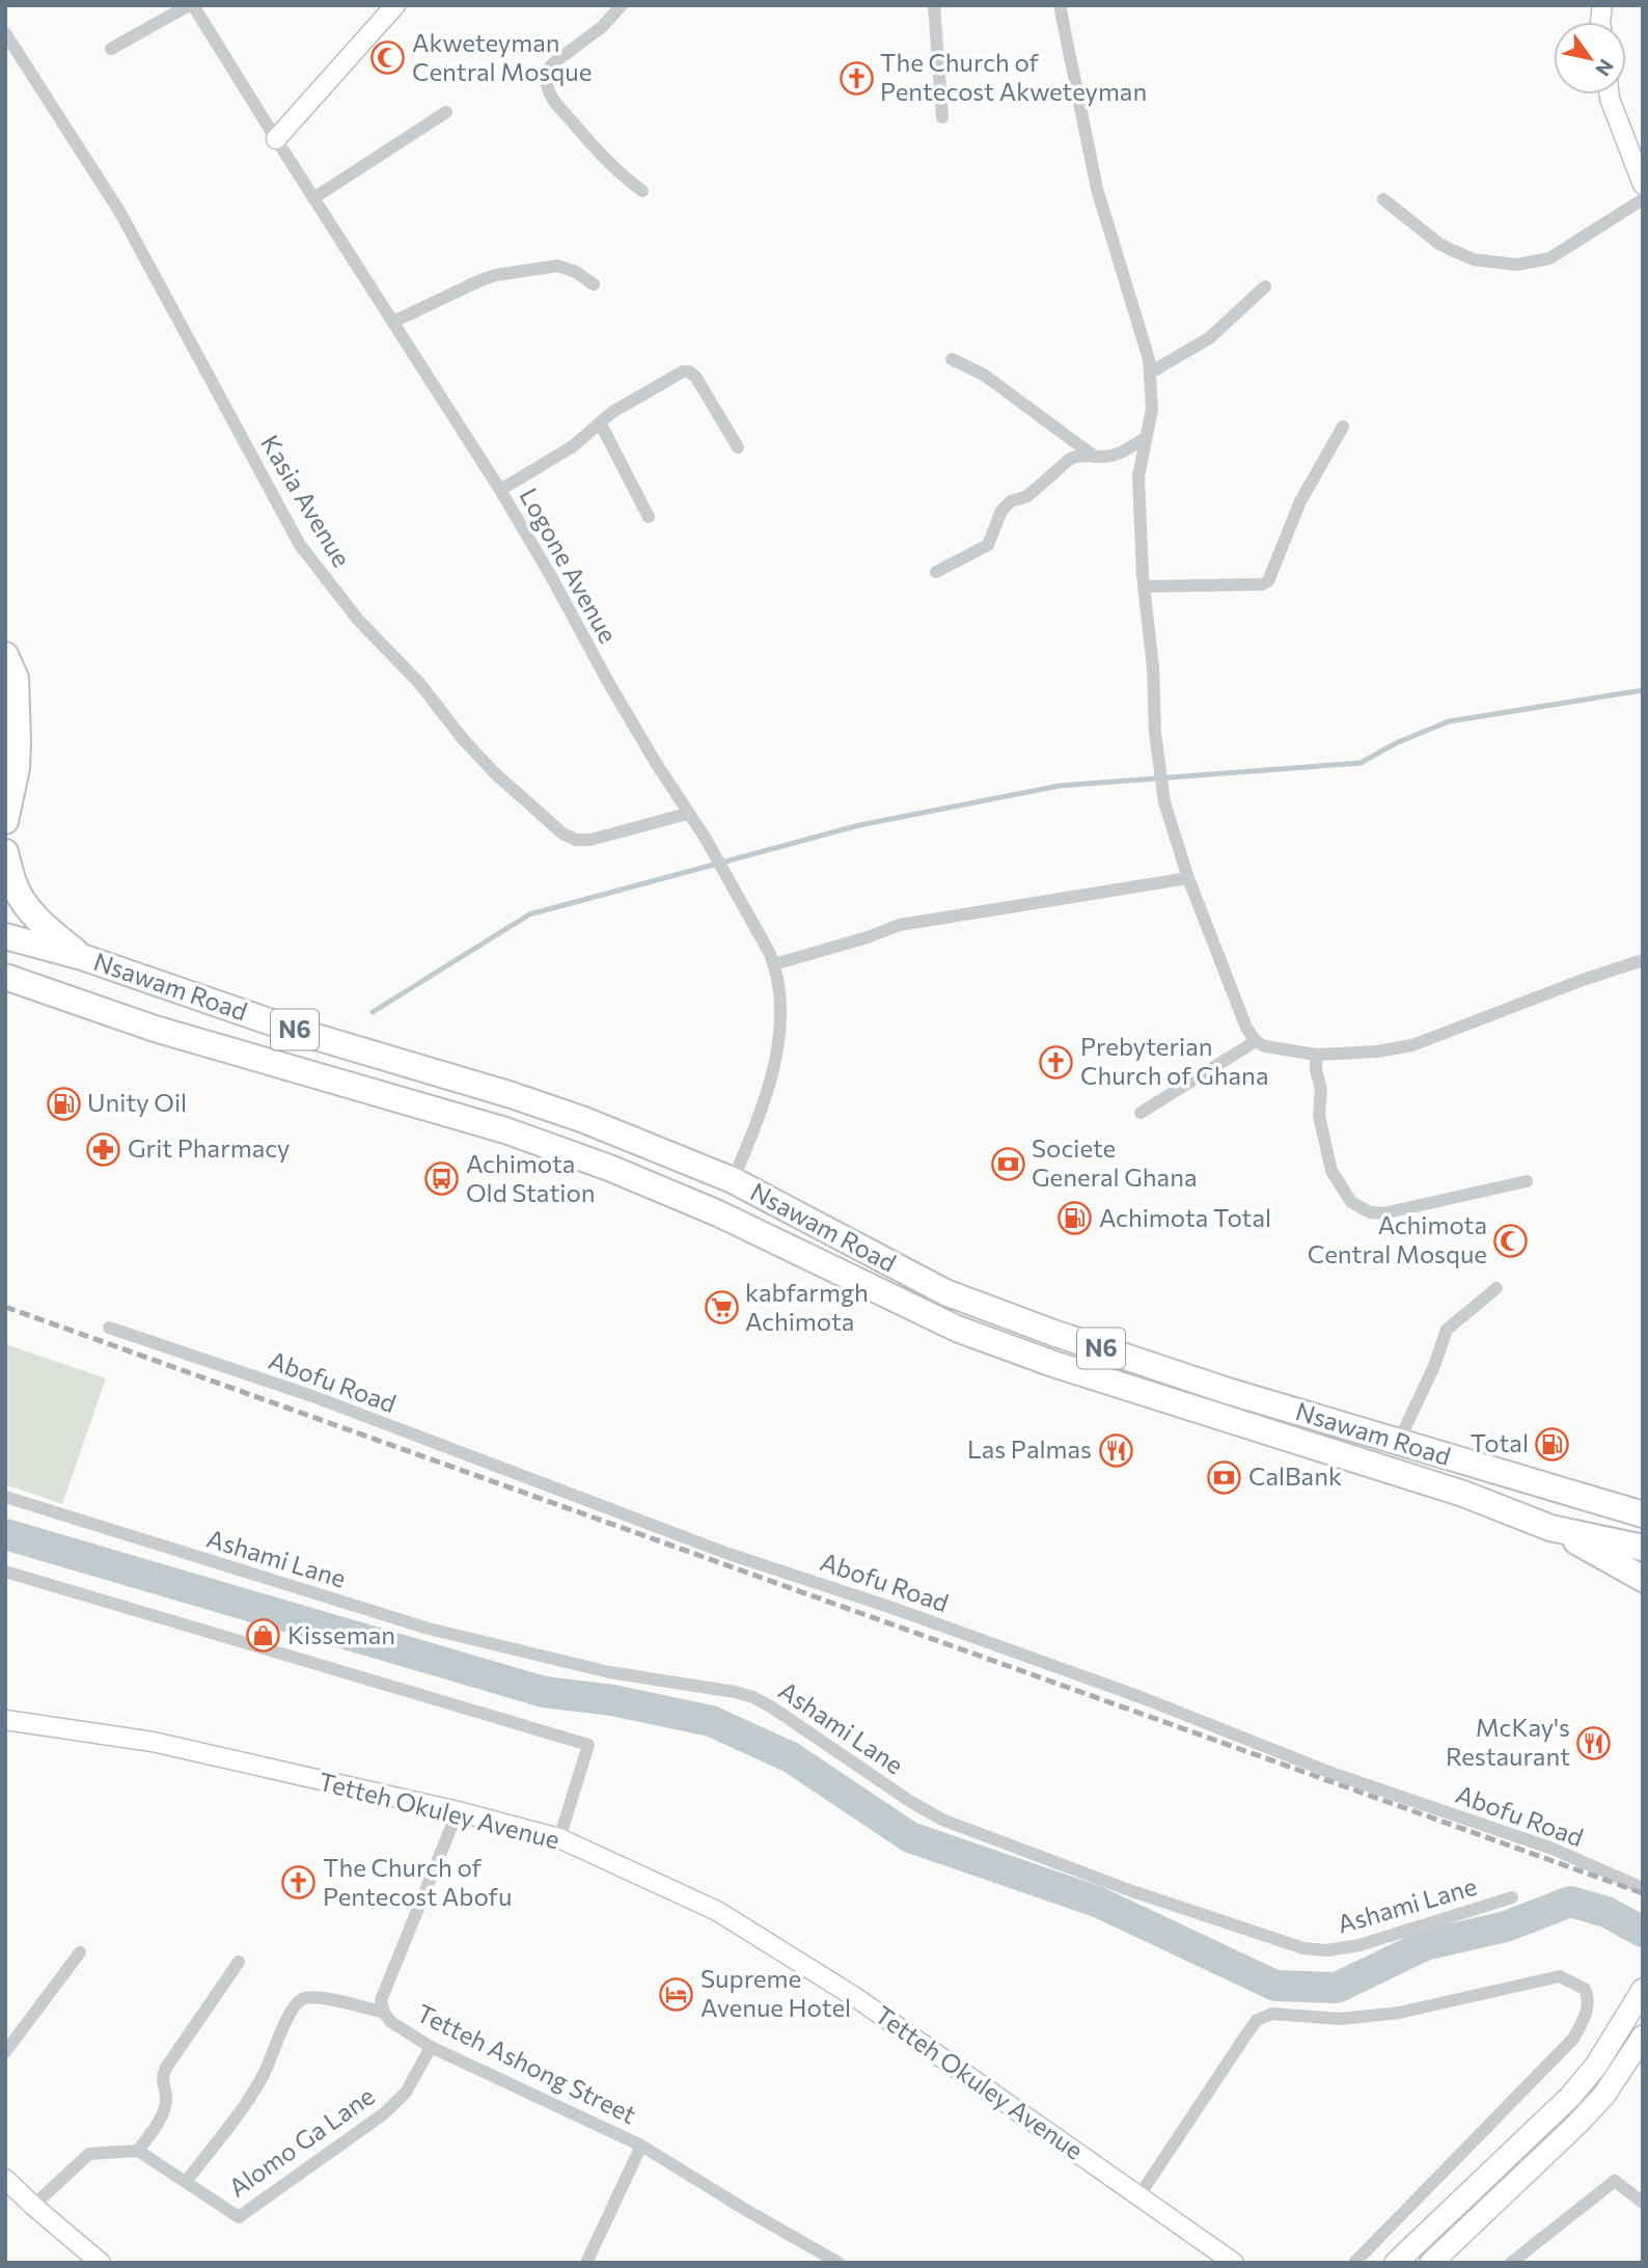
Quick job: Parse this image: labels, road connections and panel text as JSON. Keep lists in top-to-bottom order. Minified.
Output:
{"streets":{"highway":["Nsawam Road","N6"],"street":["Kasia Avenue","Logone Avenue","Abofu Road","Ashami Lane","Tetteh Okuley Avenue","Tetteh Ashong Street","Alomo Ga Lane"]},"crossings":[["Kasia Avenue","Logone Avenue"],["Logone Avenue","Nsawam Road"],["Tetteh Okuley Avenue","Tetteh Ashong Street"],["Tetteh Ashong Street","Alomo Ga Lane"]],"places":{"mosque":["Akweteyman Central Mosque","Achimota Central Mosque"],"church":["The Church of Pentecost Akweteyman","Prebyterian Church of Ghana","The Church of Pentecost Abofu"],"fuel station":["Unity Oil","Achimota Total","Total"],"pharmacy":["Grit Pharmacy"],"bank":["Societe General Ghana","CalBank"],"bus stop":["Achimota Old Station"],"supermarket":["kabfarmgh Achimota"],"restaurant":["Las Palmas","McKay's Restaurant"],"shop":["Kisseman"],"hotel":["Supreme Avenue Hotel"]},"north":"bottom right"}
